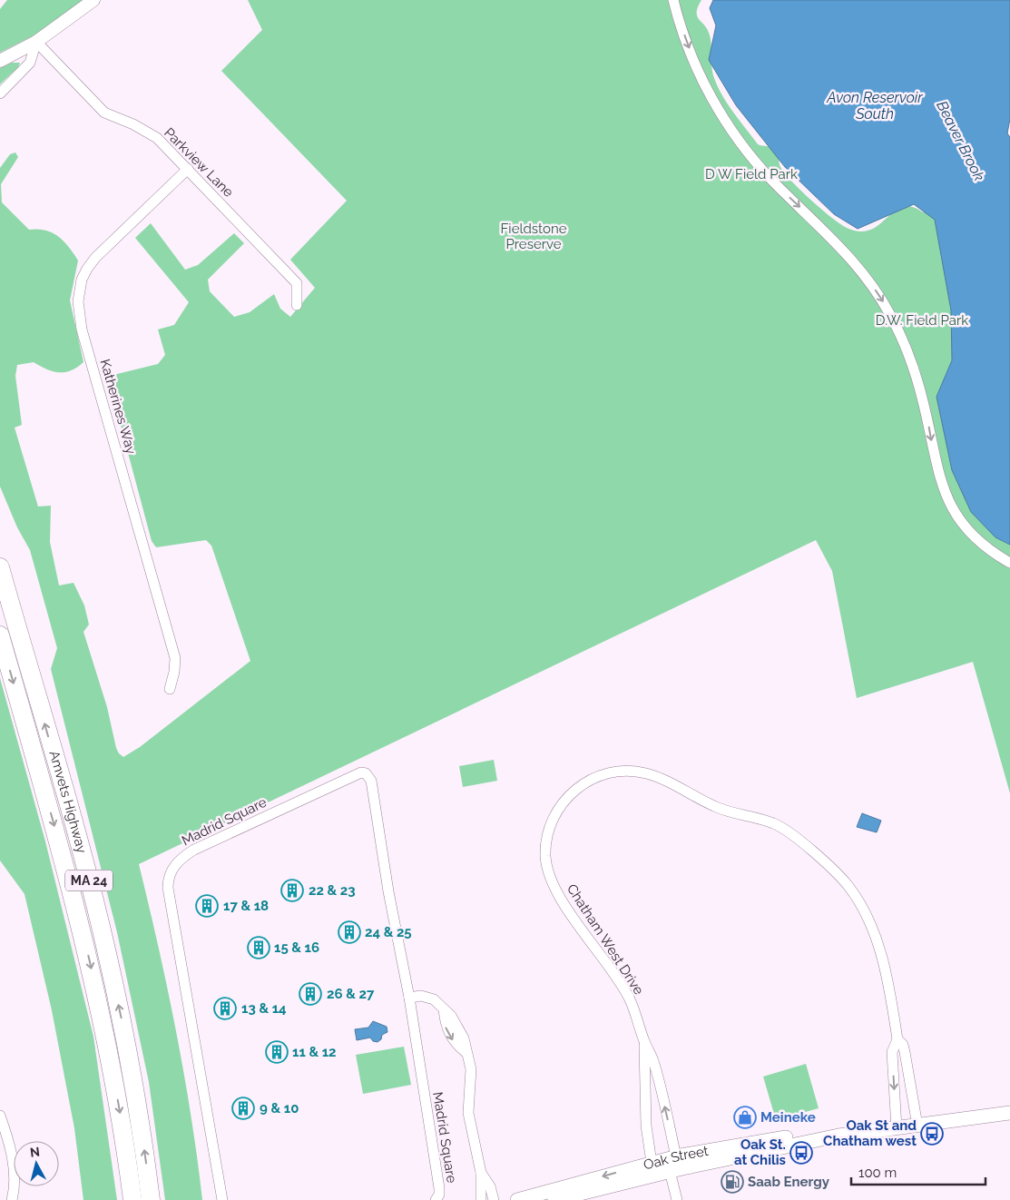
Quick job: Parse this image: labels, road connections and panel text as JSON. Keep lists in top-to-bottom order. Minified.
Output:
{"streets":{"highway":["Amvets Highway","MA 24"],"main road":["Oak Street"],"street":["Parkview Lane","Katherines Way","Madrid Square","Chatham West Drive"]},"crossings":[["Parkview Lane","Katherines Way"],["Chatham West Drive","Oak Street"]],"water":["Avon Reservoir South","Beaver Brook"],"parks":["D W Field Park","Fieldstone Preserve","D.W. Field Park"],"places":{"building":["22 & 23","17 & 18","24 & 25","15 & 16","26 & 27","13 & 14","11 & 12","9 & 10"],"shop":["Meineke"],"bus stop":["Oak St and Chatham west","Oak St. at Chilis"],"fuel station":["Saab Energy"]},"scale_bar":"100 m","north":"top"}
